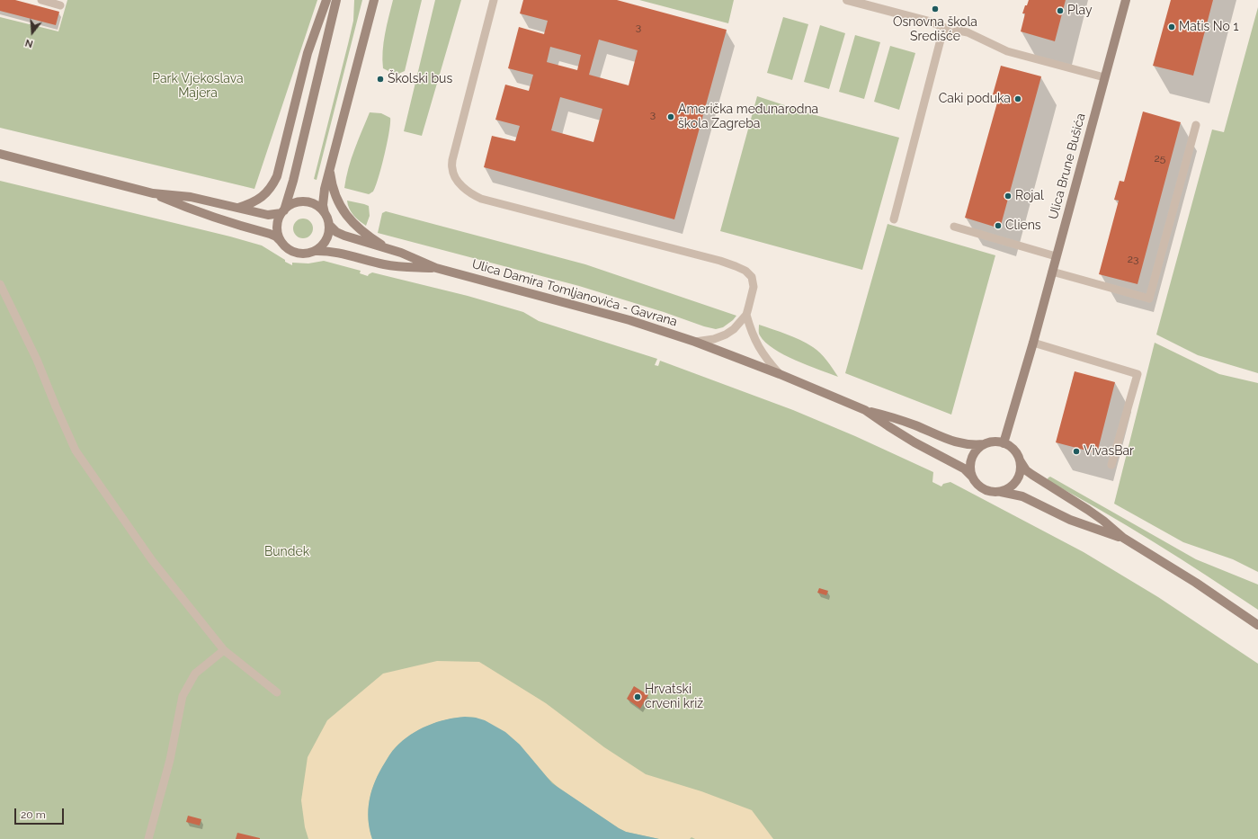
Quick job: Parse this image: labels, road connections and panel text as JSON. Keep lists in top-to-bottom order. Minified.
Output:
{"streets":{"street":["Ulica Brune Bušića","Ulica Damira Tomljanovića - Gavrana"]},"crossings":[["Ulica Brune Bušića","Ulica Damira Tomljanovića - Gavrana"]],"parks":["Park Vjekoslava Majera","Bundek"],"places":["Osnovna škola Središće","Play","Matis No 1","Školski bus","Caki poduka","Američka međunarodna škola Zagreba","Rojal","Cliens","VivasBar","Hrvatski crveni križ"],"house_numbers":["3","3","25","23"],"scale_bar":"20 m","north":"bottom"}
